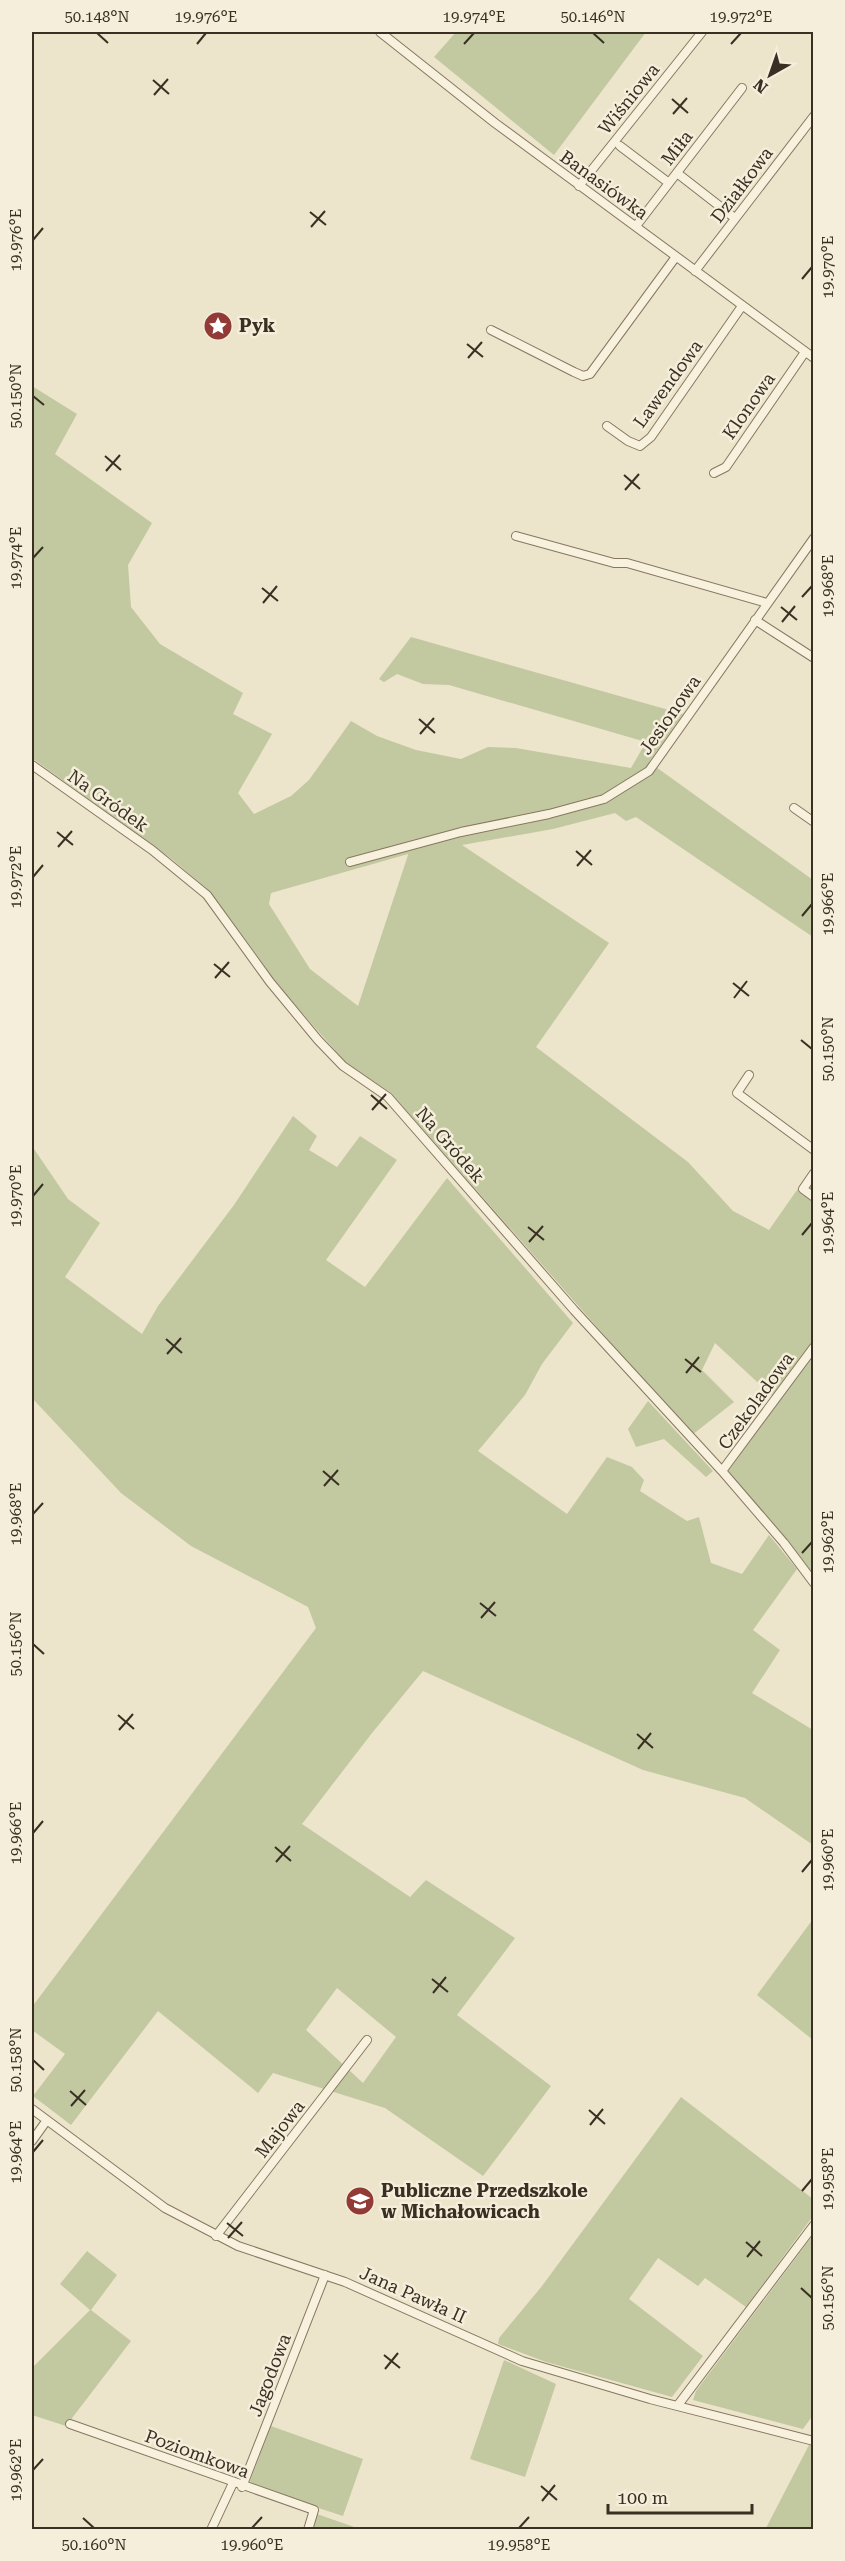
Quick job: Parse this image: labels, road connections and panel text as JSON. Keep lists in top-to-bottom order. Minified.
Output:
{"streets":{"street":["Wiśniowa","Miła","Banasiówka","Działkowa","Lawendowa","Klonowa","Jesionowa","Na Gródek","Czekoladowa","Majowa","Jana Pawła II","Jagodowa","Poziomkowa"]},"crossings":[["Wiśniowa","Banasiówka"],["Miła","Banasiówka"],["Banasiówka","Działkowa"],["Banasiówka","Lawendowa"],["Banasiówka","Klonowa"],["Na Gródek","Czekoladowa"],["Majowa","Jana Pawła II"],["Jana Pawła II","Jagodowa"],["Jagodowa","Poziomkowa"]],"places":{"place":["Pyk"],"school or university":["Publiczne Przedszkole w Michałowicach"]},"scale_bar":"100 m","north":"bottom left","coordinates":["50.148°N","19.976°E","19.974°E","50.146°N","19.972°E","19.970°E","50.150°N","19.968°E","19.966°E","19.964°E","19.962°E","50.156°N","19.960°E","50.158°N","19.958°E","50.160°N"]}
